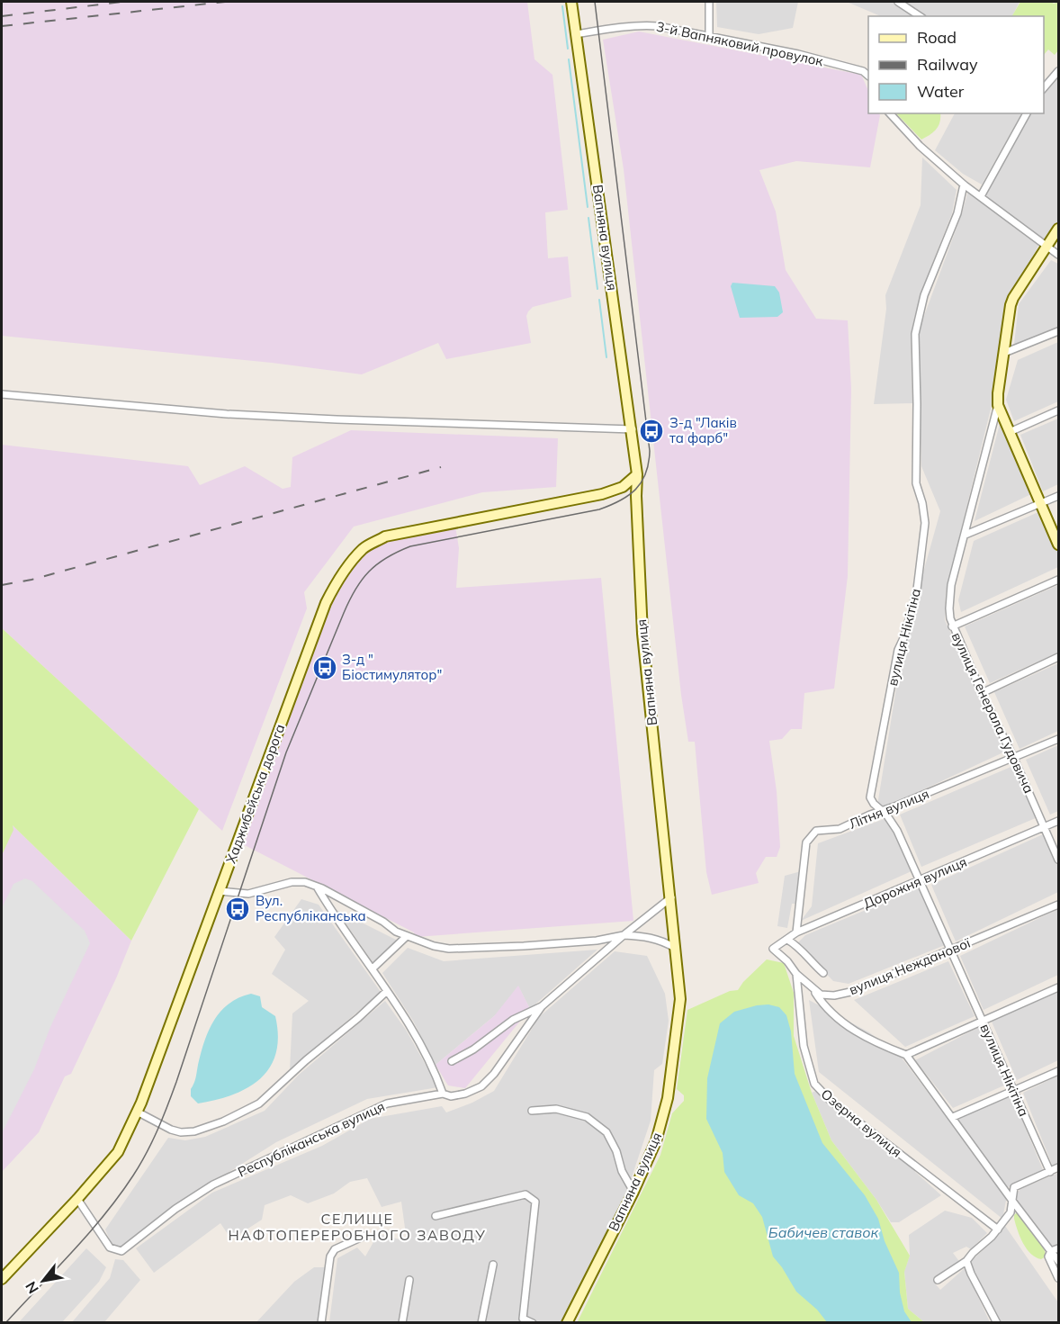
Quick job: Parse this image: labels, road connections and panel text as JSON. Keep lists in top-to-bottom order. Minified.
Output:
{"streets":{"street":["3-й Вапняковий провулок","Вапняна вулиця","вулиця Нікітіна","вулиця Генерала Гудовича","Хаджибейська дорога","Літня вулиця","Дорожня вулиця","вулиця Нежданової","Озерна вулиця","Республіканська вулиця"]},"crossings":[["3-й Вапняковий провулок","Вапняна вулиця"],["Вапняна вулиця","Хаджибейська дорога"],["Вапняна вулиця","Республіканська вулиця"],["вулиця Нікітіна","Літня вулиця"],["вулиця Нікітіна","Дорожня вулиця"],["вулиця Нікітіна","вулиця Нежданової"],["вулиця Генерала Гудовича","Літня вулиця"],["вулиця Генерала Гудовича","Дорожня вулиця"],["Хаджибейська дорога","Республіканська вулиця"],["Літня вулиця","Дорожня вулиця"],["Дорожня вулиця","вулиця Нежданової"],["вулиця Нежданової","Озерна вулиця"]],"districts":["СЕЛИЩЕ НАФТОПЕРЕРОБНОГО ЗАВОДУ"],"water":["Бабичев ставок"],"places":{"bus stop":["З-д \"Лаків та фарб\"","З-д \" Біостимулятор\"","Вул. Республіканська"]},"legend":["Road","Railway","Water"],"north":"bottom left"}
